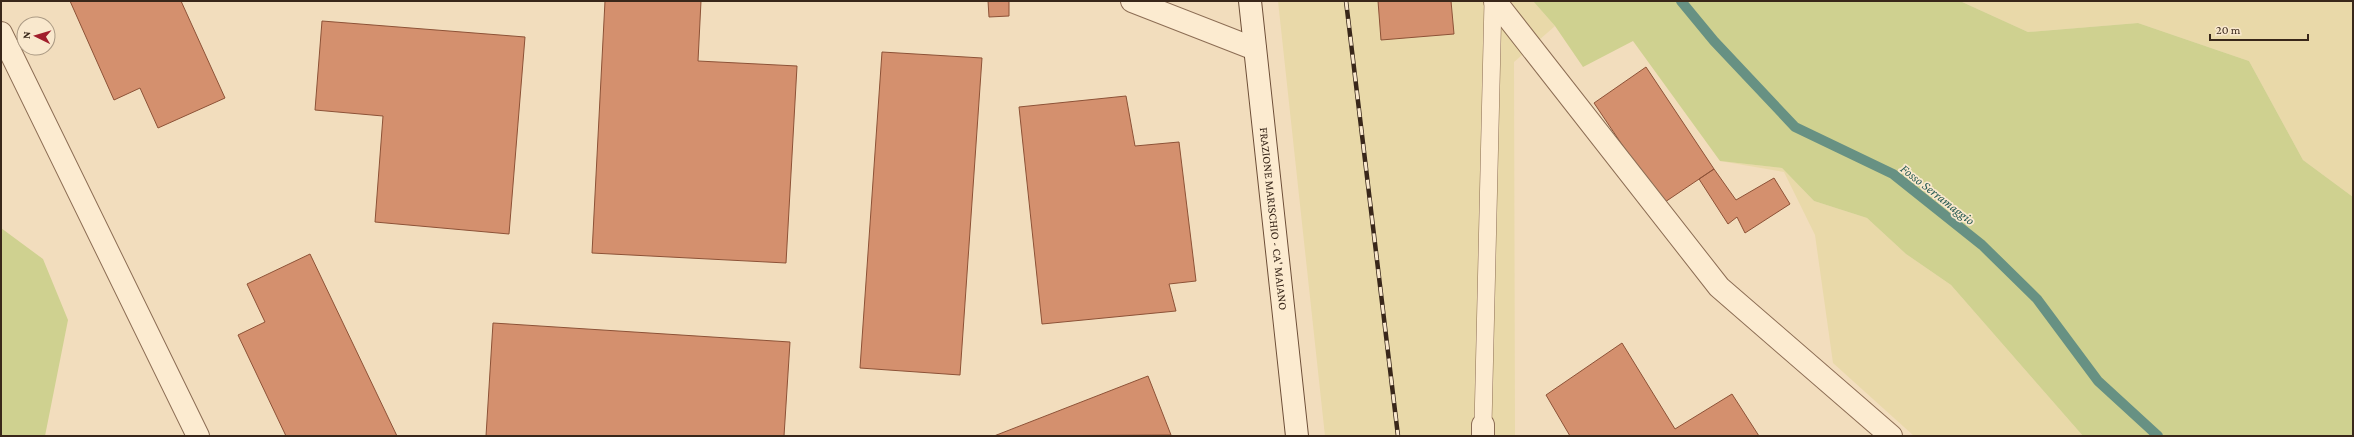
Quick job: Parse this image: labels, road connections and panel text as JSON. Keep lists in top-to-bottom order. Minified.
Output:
{"streets":{"street":["FRAZIONE MARISCHIO - CA' MAIANO"]},"water":["Fosso Serramaggio"],"scale_bar":"20 m","north":"left"}
